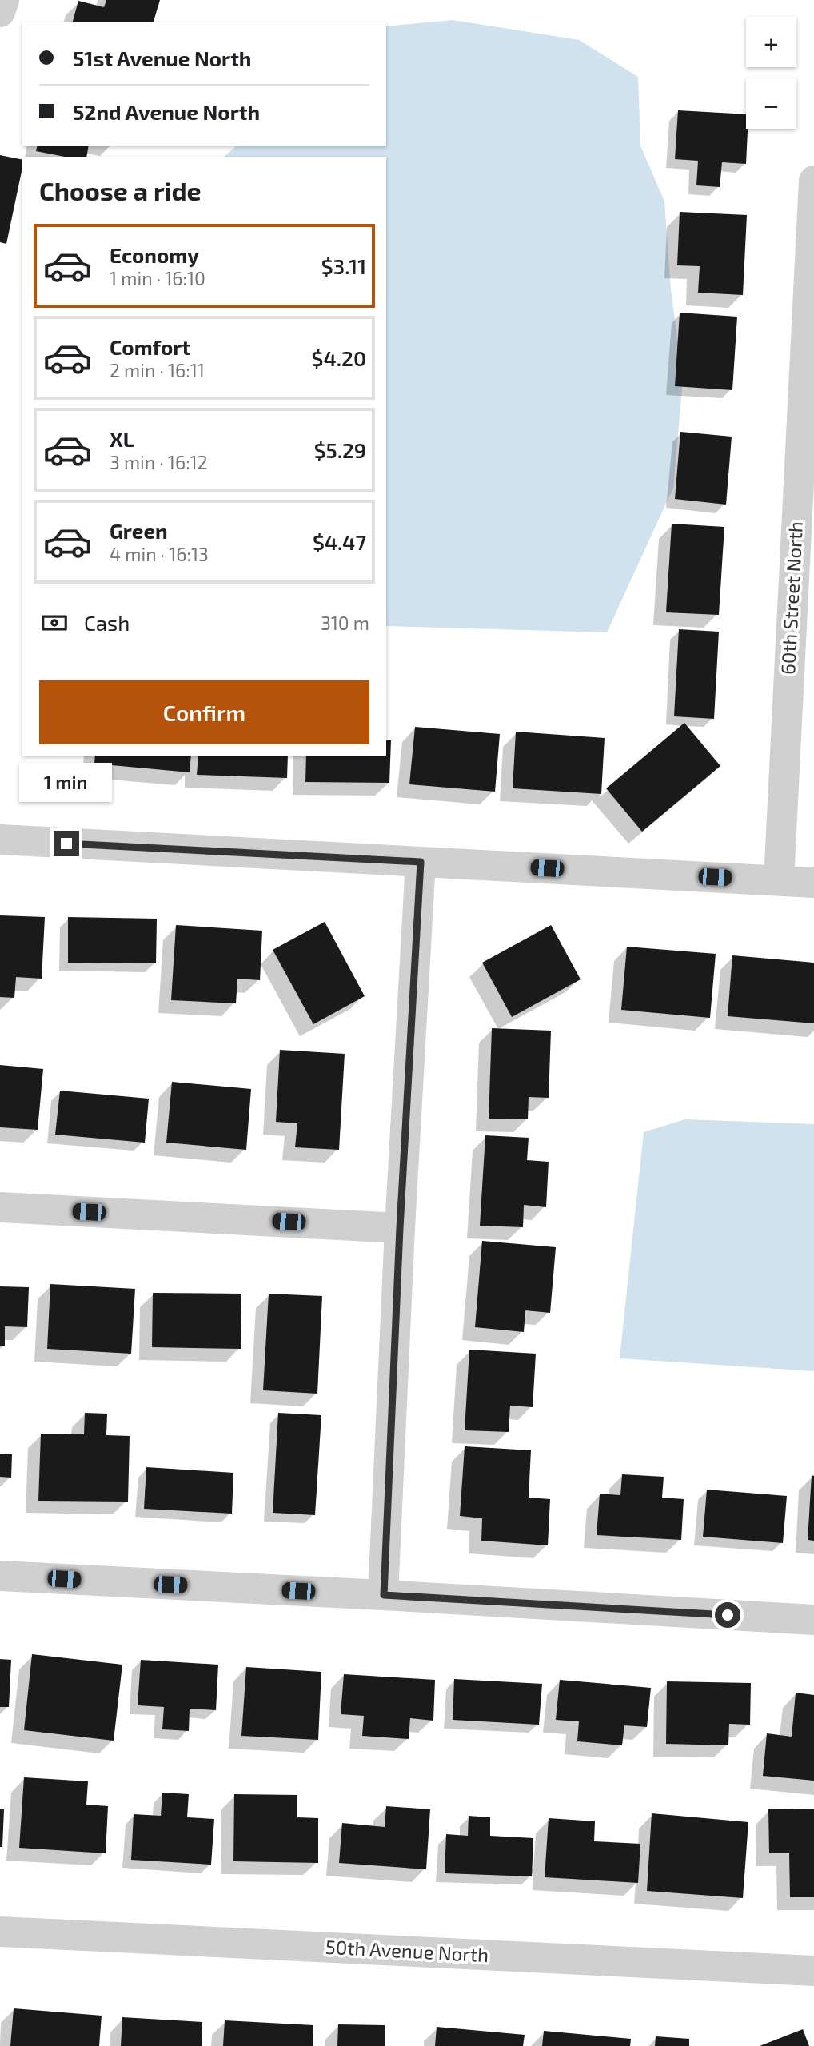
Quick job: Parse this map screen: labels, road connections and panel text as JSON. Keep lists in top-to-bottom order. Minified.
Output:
{"streets":{"street":["60th Street North","50th Avenue North"]},"page":{"map_buttons":["+","−"],"banner":["51st Avenue North","52nd Avenue North"],"heading":"Choose a ride","list":[{"name":"Economy","note":"1 min · 16:10","value":"$3.11"},{"name":"Comfort","note":"2 min · 16:11","value":"$4.20"},{"name":"XL","note":"3 min · 16:12","value":"$5.29"},{"name":"Green","note":"4 min · 16:13","value":"$4.47"}],"pay":["Cash","310 m"],"buttons":"Confirm","bubble":"1 min"}}
